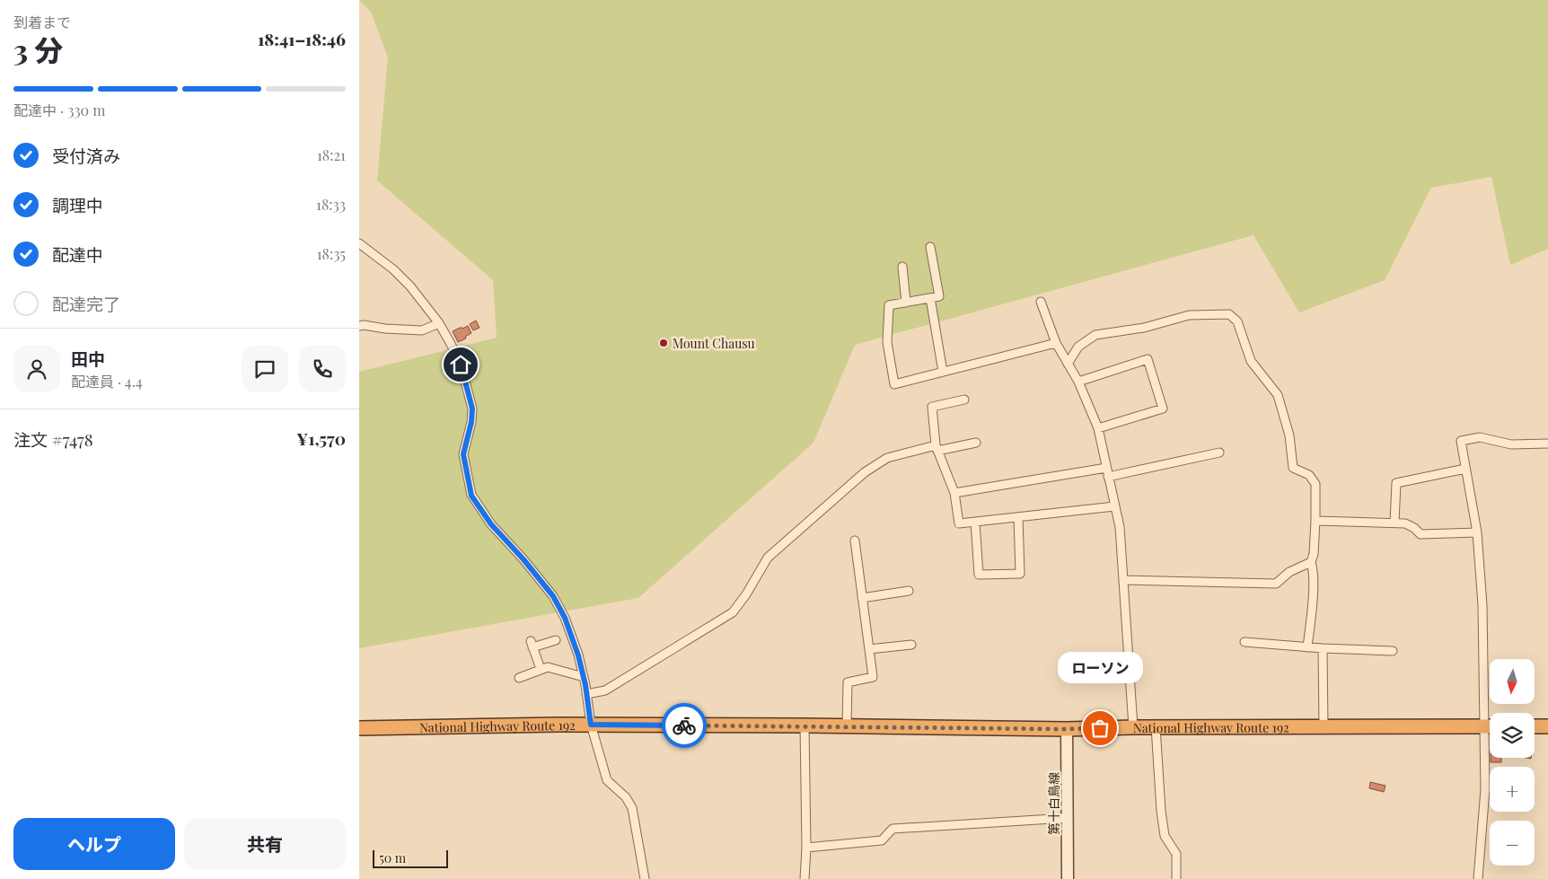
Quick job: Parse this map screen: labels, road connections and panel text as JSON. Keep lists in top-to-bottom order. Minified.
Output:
{"streets":{"highway":["National Highway Route 192"],"main road":["第十白鳥線"]},"crossings":[["National Highway Route 192","第十白鳥線"]],"places":["Mount Chausu","ローソン"],"scale_bar":"50 m","north":"bottom","page":{"heading":["3 分","到着まで","18:41–18:46"],"panel":["田中","配達員 · 4.4","注文 #7478","¥1,570"],"bar":"配達中 · 330 m","list":[["受付済み","18:21"],["調理中","18:33"],["配達中","18:35"],"配達完了"],"bubble":"ローソン","map_buttons":["+","−"],"buttons":["ヘルプ","共有"],"scale":"50 m"}}
